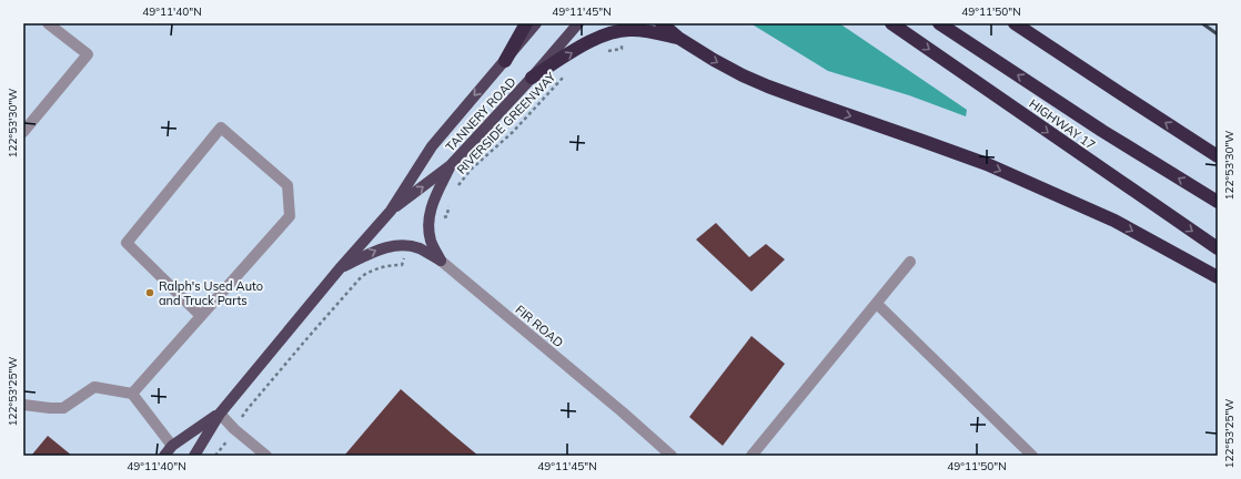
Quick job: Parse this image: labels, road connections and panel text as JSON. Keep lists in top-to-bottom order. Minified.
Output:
{"streets":{"highway":["HIGHWAY 17"],"main road":["TANNERY ROAD"],"street":["FIR ROAD"],"path":["RIVERSIDE GREENWAY"]},"places":["Ralph's Used Auto and Truck Parts"],"coordinates":["49°11'40\"N","49°11'45\"N","49°11'50\"N","122°53'30\"W","122°53'25\"W"]}
